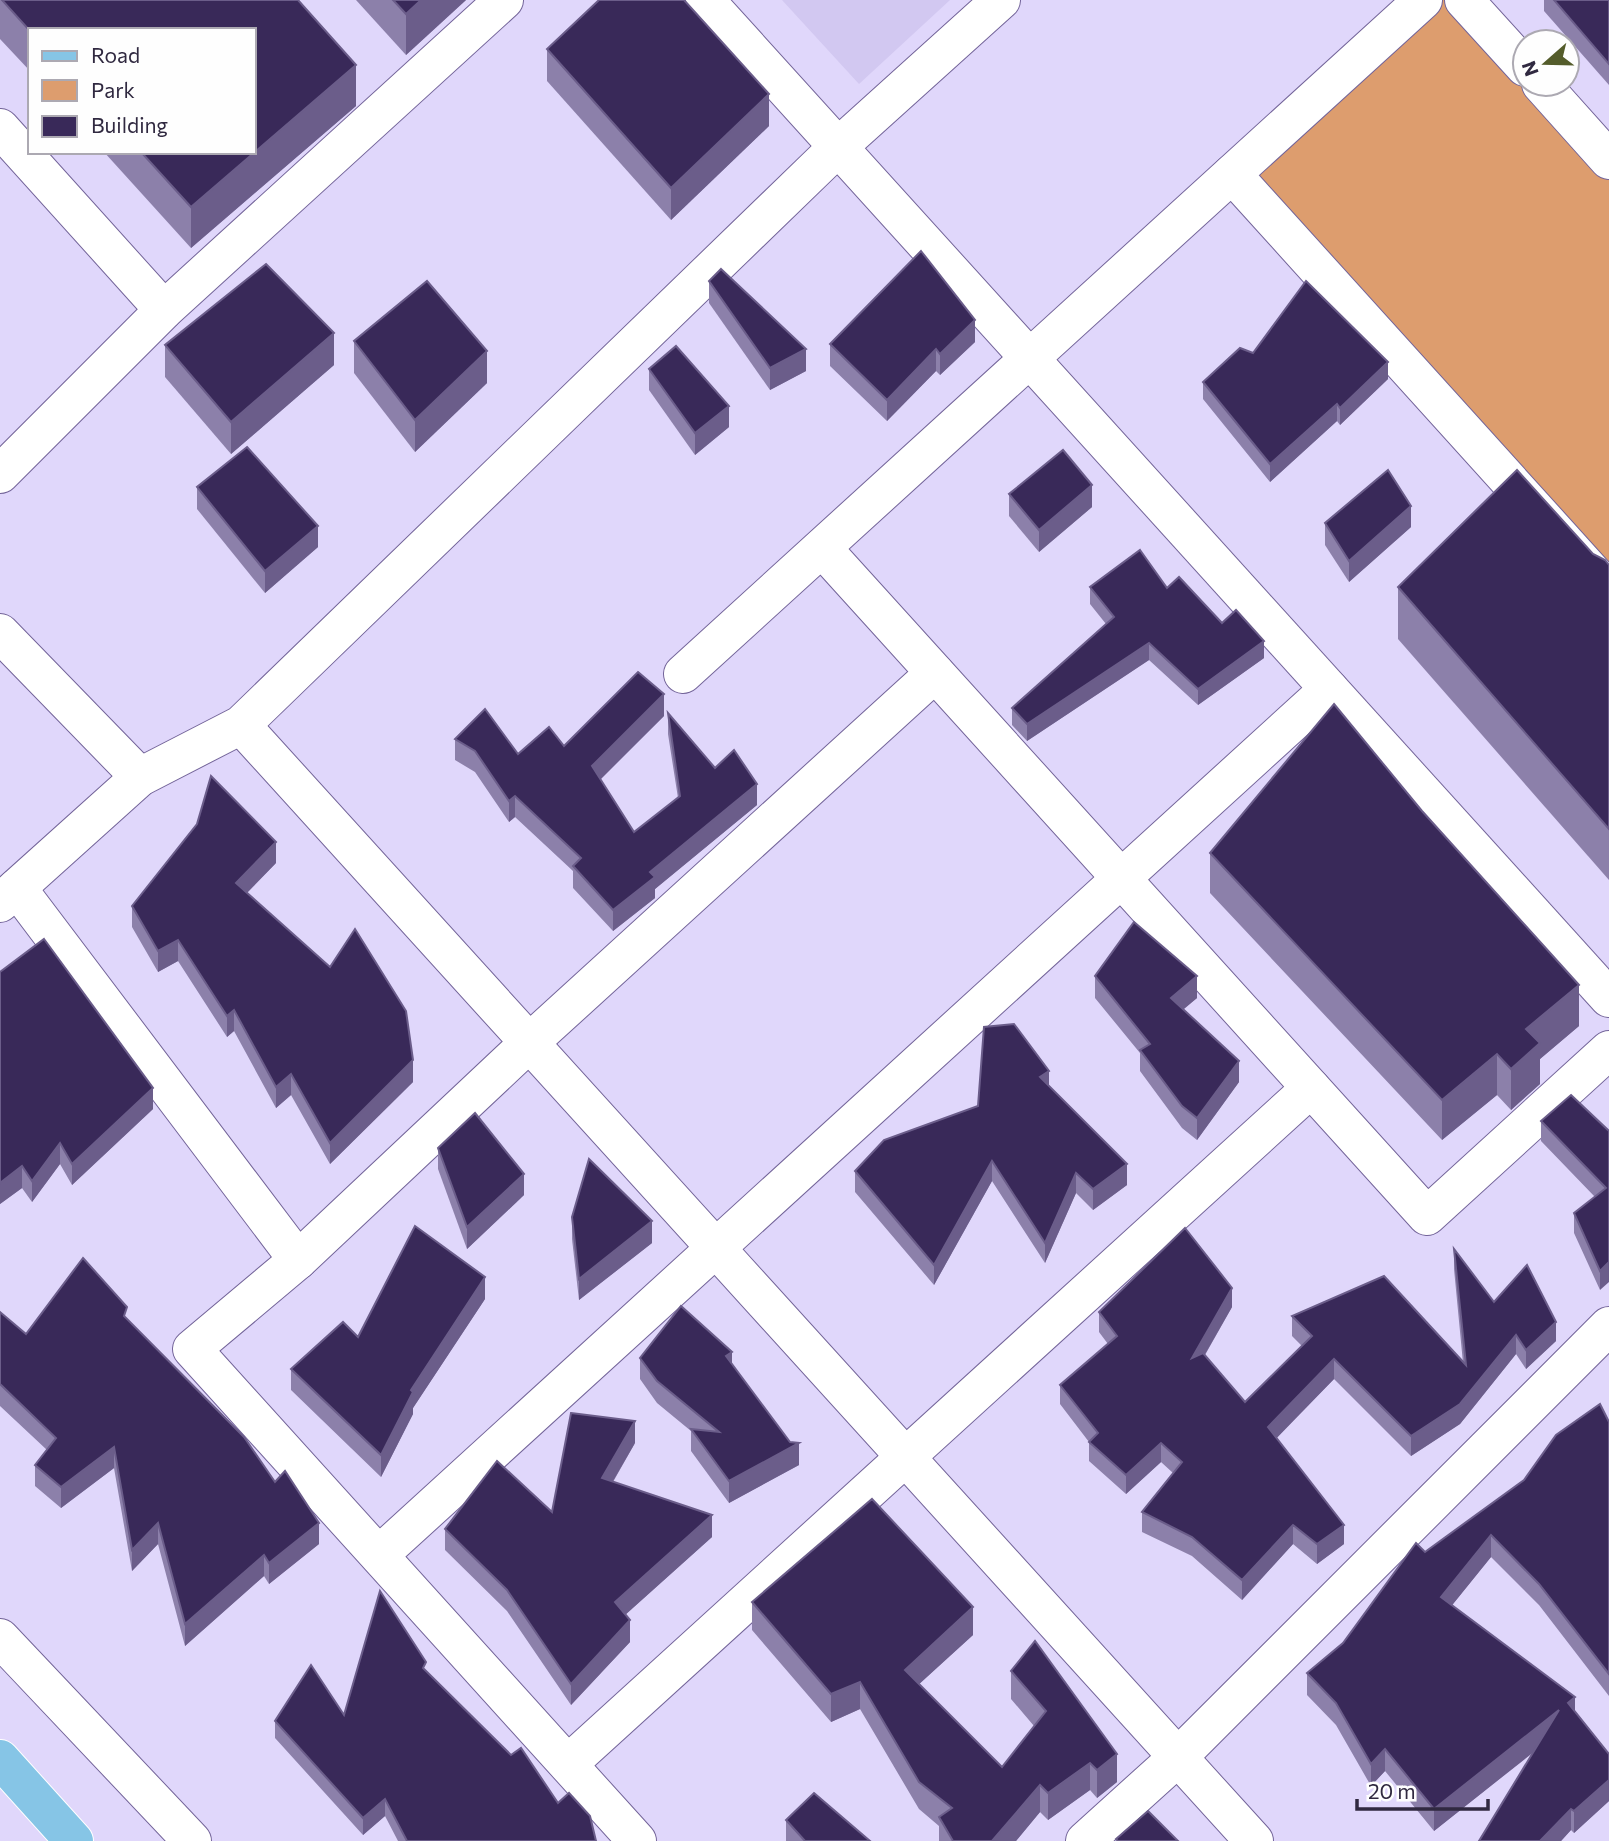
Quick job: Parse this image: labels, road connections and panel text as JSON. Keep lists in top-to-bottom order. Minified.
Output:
{"legend":["Road","Park","Building"],"scale_bar":"20 m","north":"left"}
